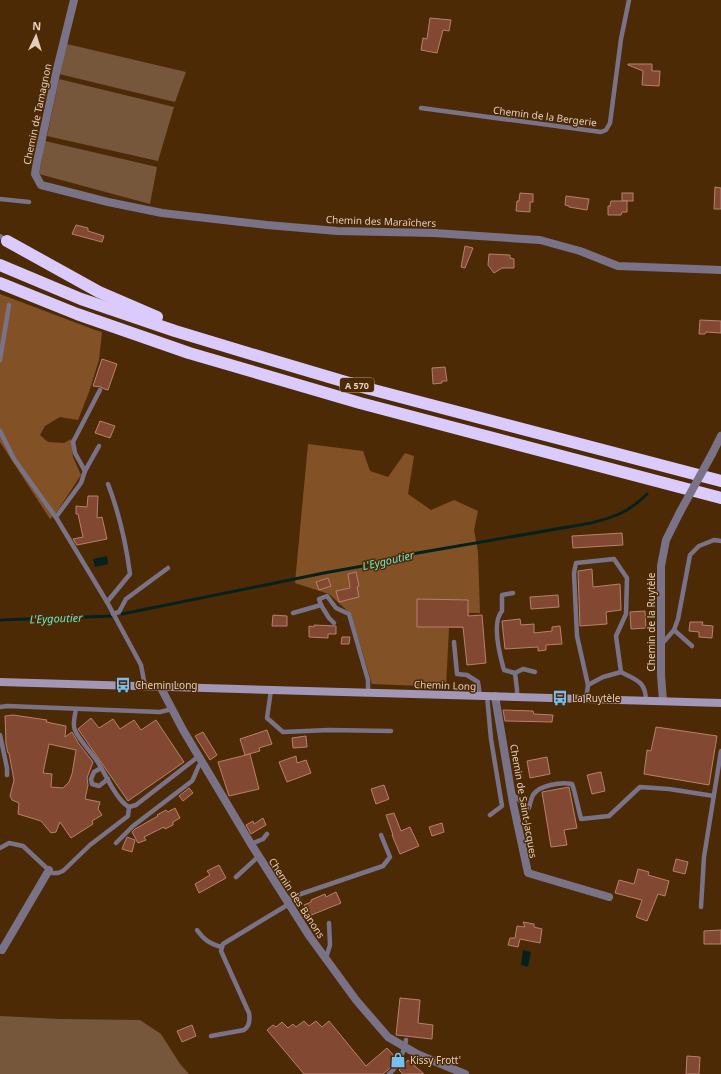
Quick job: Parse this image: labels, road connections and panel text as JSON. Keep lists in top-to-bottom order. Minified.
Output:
{"streets":{"highway":["A 570"],"main road":["Chemin Long"],"street":["Chemin de Tamagnon","Chemin des Maraîchers","Chemin de la Ruytèle","Chemin de Saint-Jacques","Chemin des Banons"],"lane":["Chemin de la Bergerie"]},"crossings":[["Chemin de Tamagnon","Chemin des Maraîchers"],["Chemin de la Ruytèle","Chemin Long"],["Chemin Long","Chemin de Saint-Jacques"],["Chemin Long","Chemin des Banons"]],"water":["L'Eygoutier"],"places":{"bus stop":["Chemin Long","La Ruytèle"],"shop":["Kissy Frott'"]},"north":"top"}
